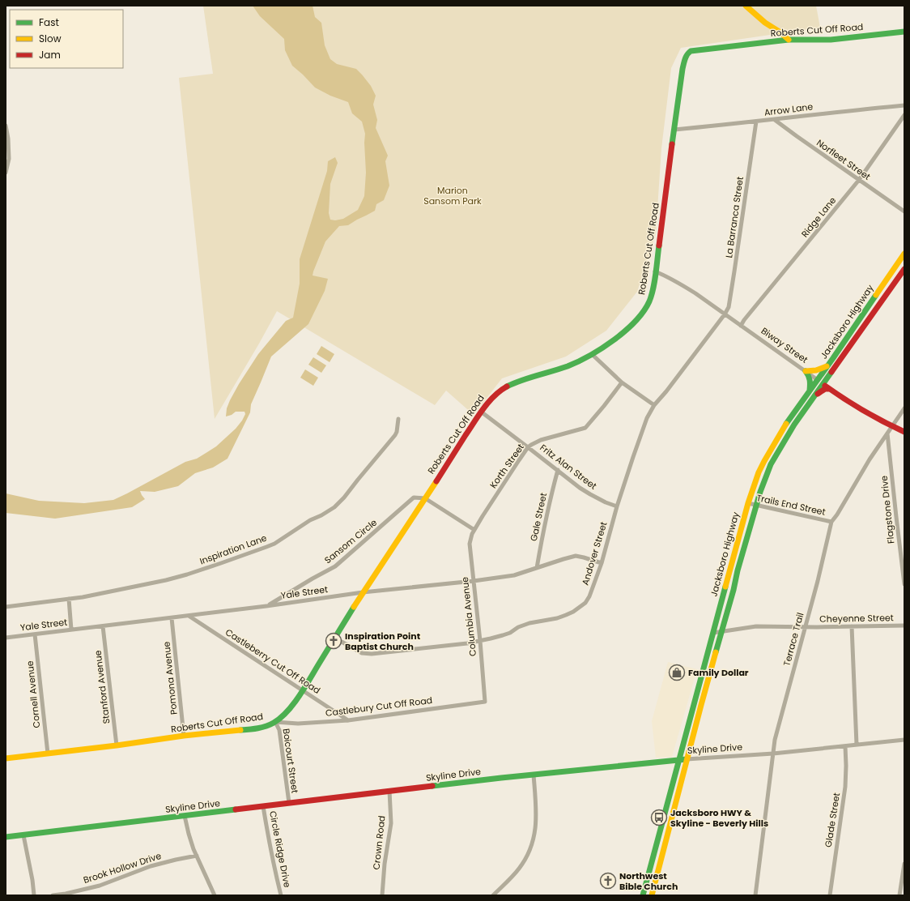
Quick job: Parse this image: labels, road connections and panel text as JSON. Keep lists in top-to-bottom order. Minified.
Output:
{"streets":{"street":["Roberts Cut Off Road","Arrow Lane","Norfleet Street","La Barranca Street","Ridge Lane","Jacksboro Highway","Biway Street","Korth Street","Fritz Alan Street","Trails End Street","Flagstone Drive","Gale Street","Sansom Circle","Inspiration Lane","Andover Street","Yale Street","Columbia Avenue","Cheyenne Street","Terrace Trail","Castleberry Cut Off Road","Pomona Avenue","Stanford Avenue","Cornell Avenue","Castlebury Cut Off Road","Skyline Drive","Boicourt Street","Glade Street","Crown Road","Circle Ridge Drive","Brook Hollow Drive"]},"crossings":[["Roberts Cut Off Road","Arrow Lane"],["Roberts Cut Off Road","Biway Street"],["Roberts Cut Off Road","Fritz Alan Street"],["Roberts Cut Off Road","Sansom Circle"],["Roberts Cut Off Road","Andover Street"],["Roberts Cut Off Road","Yale Street"],["Roberts Cut Off Road","Castleberry Cut Off Road"],["Roberts Cut Off Road","Pomona Avenue"],["Roberts Cut Off Road","Stanford Avenue"],["Roberts Cut Off Road","Cornell Avenue"],["Roberts Cut Off Road","Castlebury Cut Off Road"],["Roberts Cut Off Road","Boicourt Street"],["Arrow Lane","Norfleet Street"],["Arrow Lane","La Barranca Street"],["Norfleet Street","Ridge Lane"],["La Barranca Street","Biway Street"],["La Barranca Street","Andover Street"],["Ridge Lane","Biway Street"],["Jacksboro Highway","Biway Street"],["Jacksboro Highway","Trails End Street"],["Jacksboro Highway","Cheyenne Street"],["Jacksboro Highway","Skyline Drive"],["Biway Street","Andover Street"],["Biway Street","Terrace Trail"],["Korth Street","Fritz Alan Street"],["Korth Street","Columbia Avenue"],["Fritz Alan Street","Gale Street"],["Fritz Alan Street","Andover Street"],["Trails End Street","Terrace Trail"],["Flagstone Drive","Terrace Trail"],["Gale Street","Yale Street"],["Sansom Circle","Yale Street"],["Andover Street","Yale Street"],["Andover Street","Columbia Avenue"],["Yale Street","Columbia Avenue"],["Yale Street","Castleberry Cut Off Road"],["Yale Street","Pomona Avenue"],["Yale Street","Stanford Avenue"],["Yale Street","Cornell Avenue"],["Columbia Avenue","Castlebury Cut Off Road"],["Cheyenne Street","Terrace Trail"],["Terrace Trail","Skyline Drive"],["Castleberry Cut Off Road","Castlebury Cut Off Road"],["Castlebury Cut Off Road","Boicourt Street"],["Skyline Drive","Boicourt Street"],["Skyline Drive","Glade Street"],["Skyline Drive","Crown Road"],["Skyline Drive","Circle Ridge Drive"]],"parks":["Marion Sansom Park"],"places":{"church":["Inspiration Point Baptist Church","Northwest Bible Church"],"shop":["Family Dollar"],"bus stop":["Jacksboro HWY & Skyline - Beverly Hills"]},"legend":["Fast","Slow","Jam"]}
